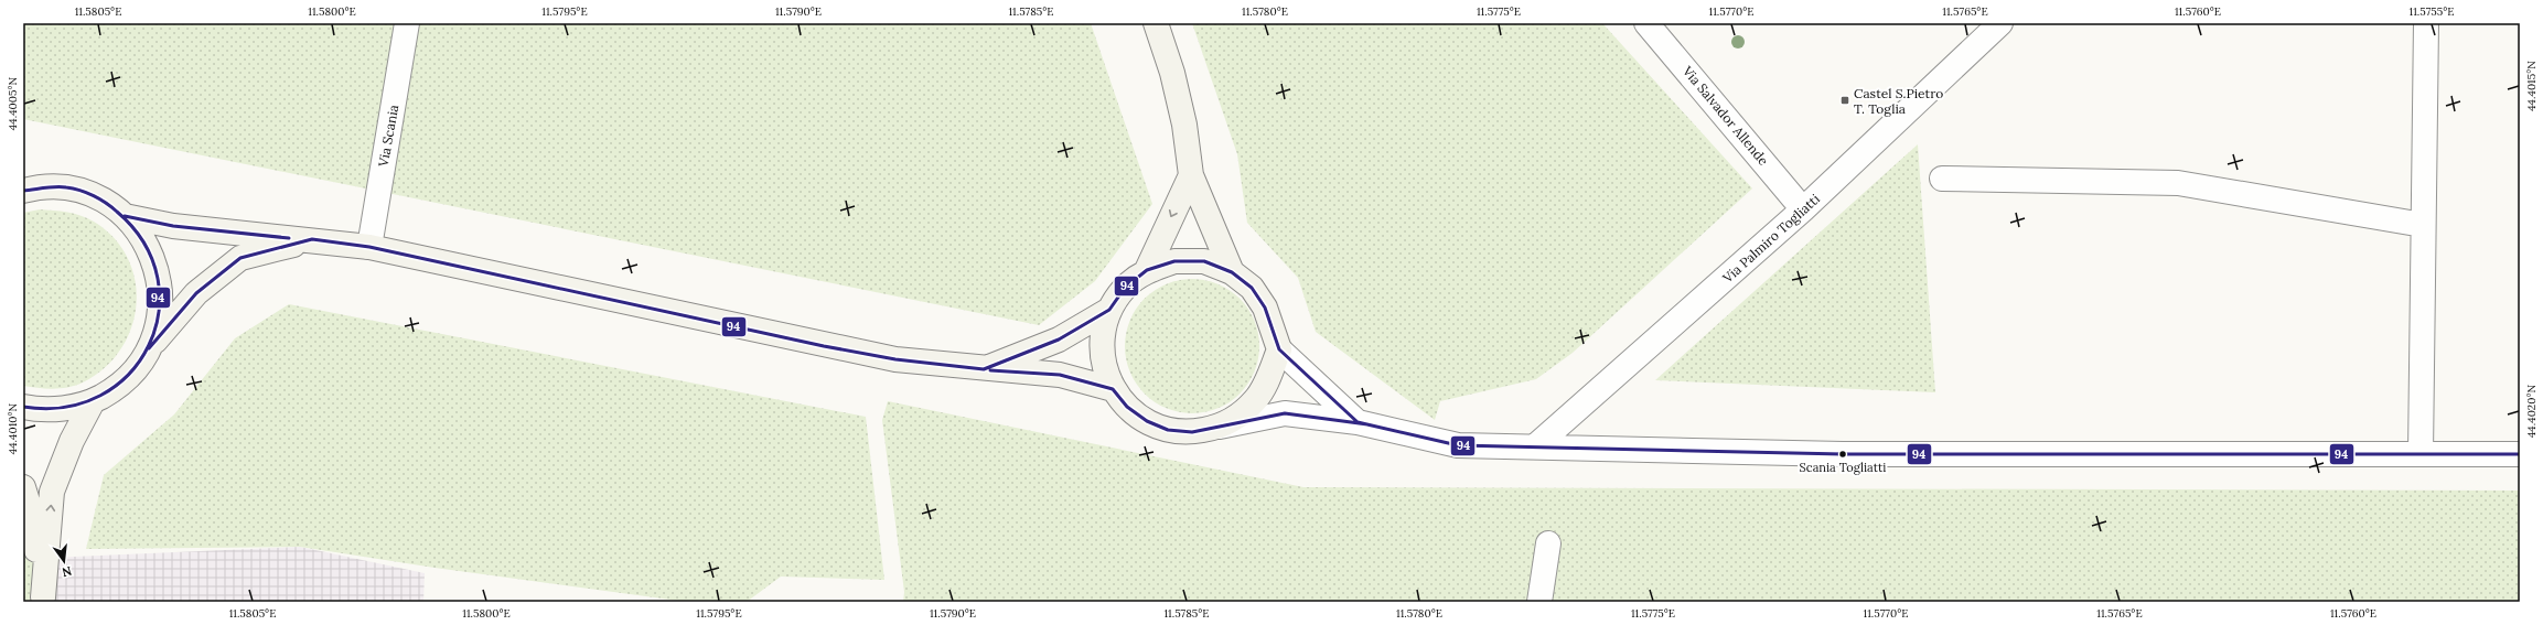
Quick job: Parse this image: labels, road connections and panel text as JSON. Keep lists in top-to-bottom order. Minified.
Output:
{"streets":{"street":["Via Salvador Allende","Via Scania","Via Palmiro Togliatti"]},"crossings":[["Via Salvador Allende","Via Palmiro Togliatti"]],"places":{"transit":["Castel S.Pietro T. Toglia"],"other":["Scania Togliatti"]},"lines":["transit line 94"],"north":"bottom","coordinates":["11.5805°E","11.5800°E","11.5795°E","11.5790°E","11.5785°E","11.5780°E","11.5775°E","11.5770°E","11.5765°E","11.5760°E","11.5755°E","44.4015°N","44.4005°N","44.4020°N","44.4010°N"]}
